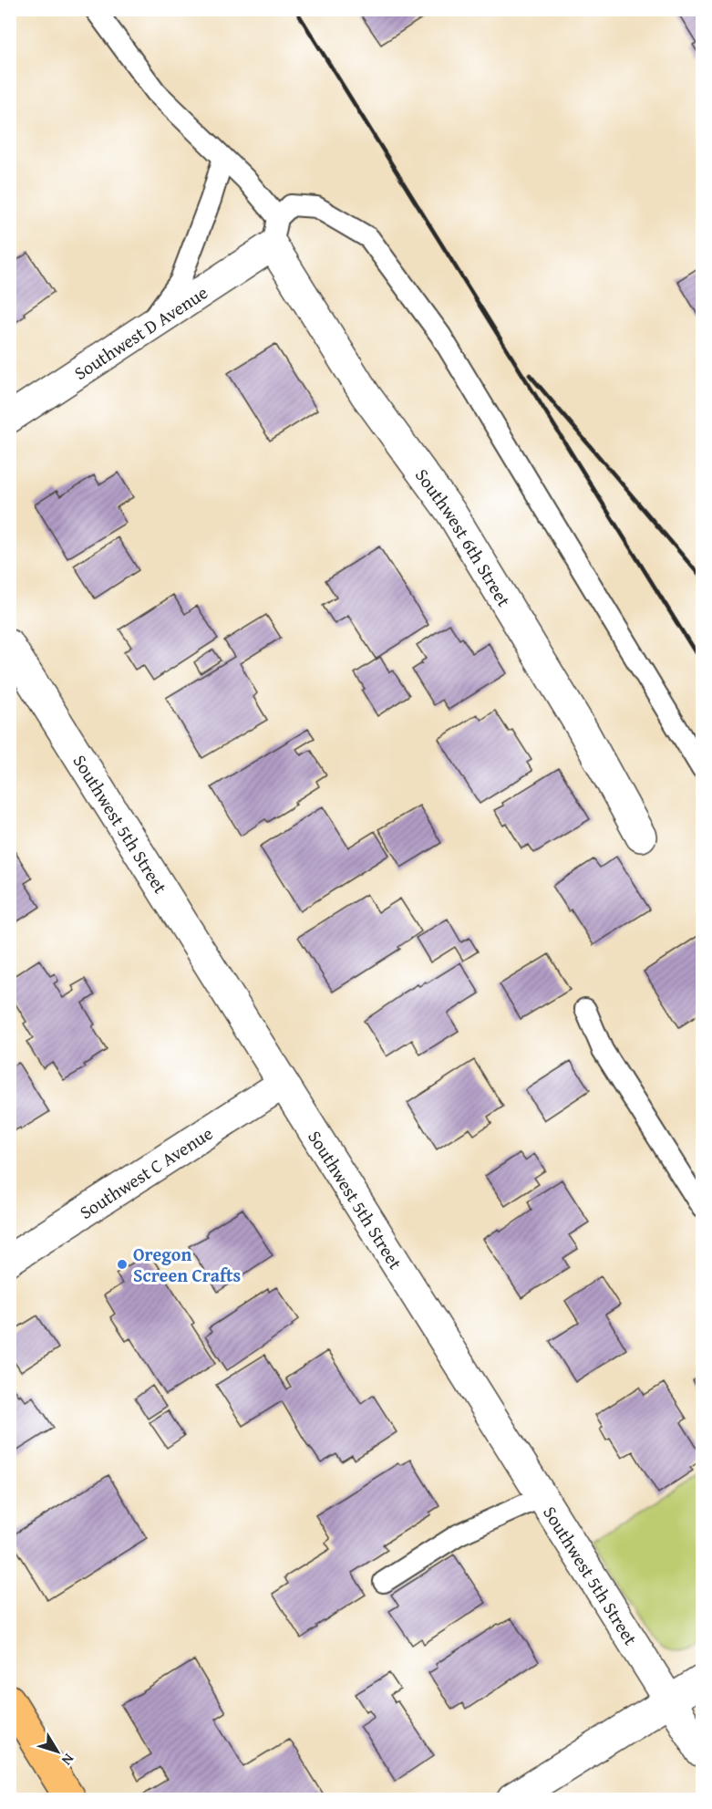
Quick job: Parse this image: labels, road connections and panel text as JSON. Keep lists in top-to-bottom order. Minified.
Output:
{"streets":{"street":["Southwest D Avenue","Southwest 6th Street","Southwest 5th Street","Southwest C Avenue"]},"crossings":[["Southwest D Avenue","Southwest 6th Street"],["Southwest 5th Street","Southwest C Avenue"]],"places":["Oregon Screen Crafts"],"north":"bottom right"}
